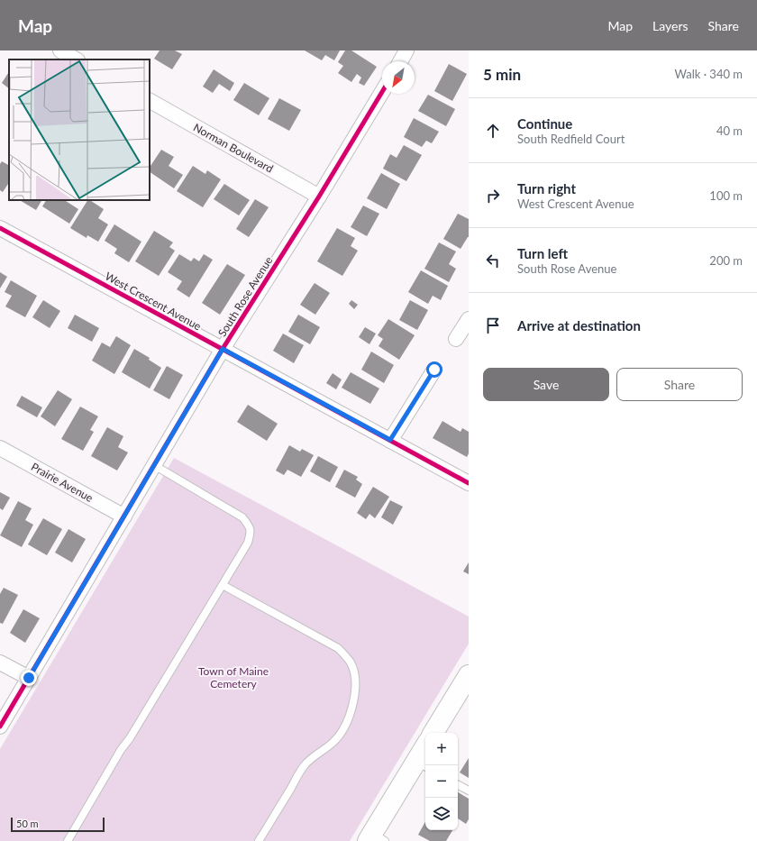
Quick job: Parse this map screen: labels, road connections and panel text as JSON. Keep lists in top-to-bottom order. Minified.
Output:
{"streets":{"street":["Norman Boulevard","South Rose Avenue","West Crescent Avenue","Prairie Avenue"]},"crossings":[["Norman Boulevard","South Rose Avenue"],["South Rose Avenue","West Crescent Avenue"],["South Rose Avenue","Prairie Avenue"]],"parks":["Town of Maine Cemetery"],"scale_bar":"50 m","north":"bottom left","page":{"header":"Map","nav":["Map","Layers","Share"],"heading":["5 min","Walk · 340 m"],"list":[["Continue","South Redfield Court","40 m"],["Turn right","West Crescent Avenue","100 m"],["Turn left","South Rose Avenue","200 m"],"Arrive at destination"],"buttons":["Save","Share"],"map_buttons":["+","−"],"scale":"50 m"}}
